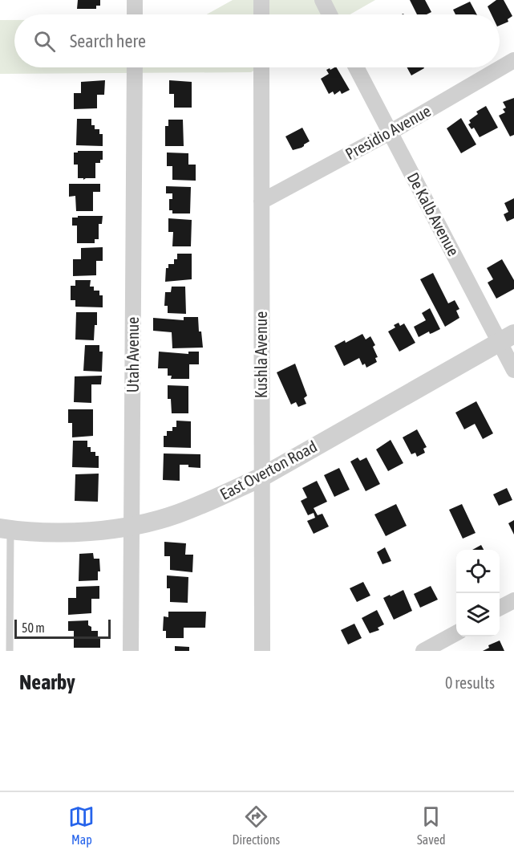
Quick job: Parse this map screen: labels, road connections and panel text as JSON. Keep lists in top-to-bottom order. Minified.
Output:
{"streets":{"street":["Presidio Avenue","De Kalb Avenue","Utah Avenue","Kushla Avenue","East Overton Road"]},"crossings":[["Presidio Avenue","De Kalb Avenue"],["Presidio Avenue","Kushla Avenue"],["De Kalb Avenue","East Overton Road"],["Utah Avenue","East Overton Road"],["Kushla Avenue","East Overton Road"]],"scale_bar":"50 m","page":{"search":"Search here","scale":"50 m","heading":["Nearby","0 results"],"nav":["Map","Directions","Saved"]}}
